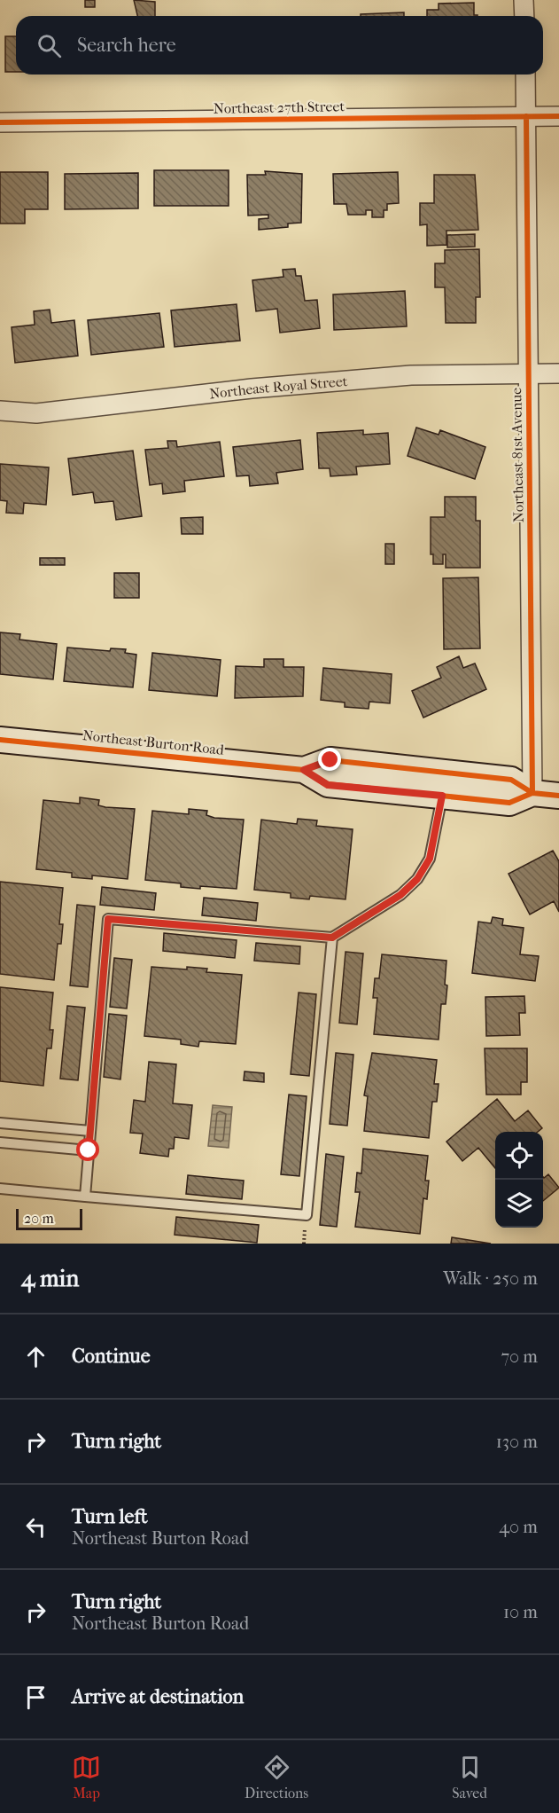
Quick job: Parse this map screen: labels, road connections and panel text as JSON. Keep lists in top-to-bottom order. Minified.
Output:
{"streets":{"main road":["Northeast Burton Road"],"street":["Northeast 27th Street","Northeast Royal Street","Northeast 81st Avenue"]},"crossings":[["Northeast 27th Street","Northeast 81st Avenue"],["Northeast Royal Street","Northeast 81st Avenue"],["Northeast 81st Avenue","Northeast Burton Road"]],"scale_bar":"20 m","page":{"search":"Search here","scale":"20 m","heading":["4 min","Walk · 250 m"],"list":[["Continue","70 m"],["Turn right","130 m"],["Turn left","Northeast Burton Road","40 m"],["Turn right","Northeast Burton Road","10 m"],"Arrive at destination"],"nav":["Map","Directions","Saved"]}}
